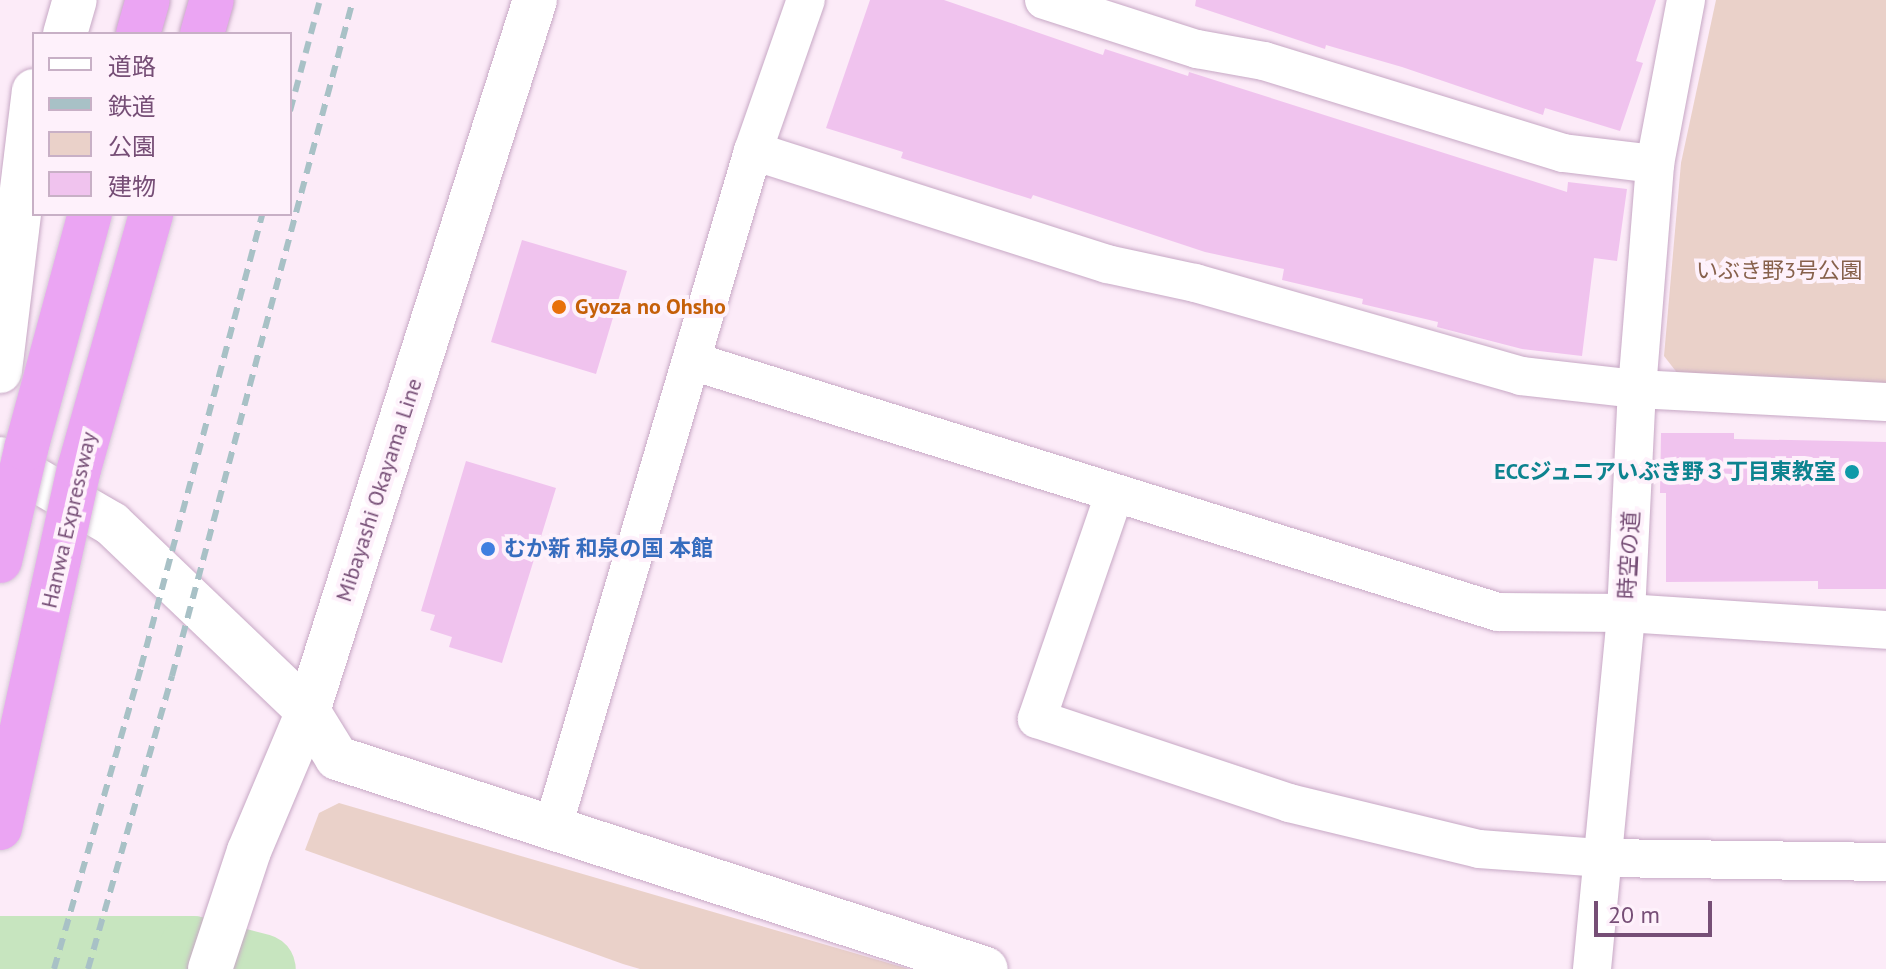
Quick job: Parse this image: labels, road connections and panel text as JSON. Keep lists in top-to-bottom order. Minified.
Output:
{"streets":{"highway":["Hanwa Expressway"],"main road":["Mibayashi Okayama Line"],"street":["時空の道"]},"parks":["いぶき野3号公園"],"places":["Gyoza no Ohsho","ECCジュニアいぶき野３丁目東教室","むか新 和泉の国 本館"],"legend":["道路","鉄道","公園","建物"],"scale_bar":"20 m"}
